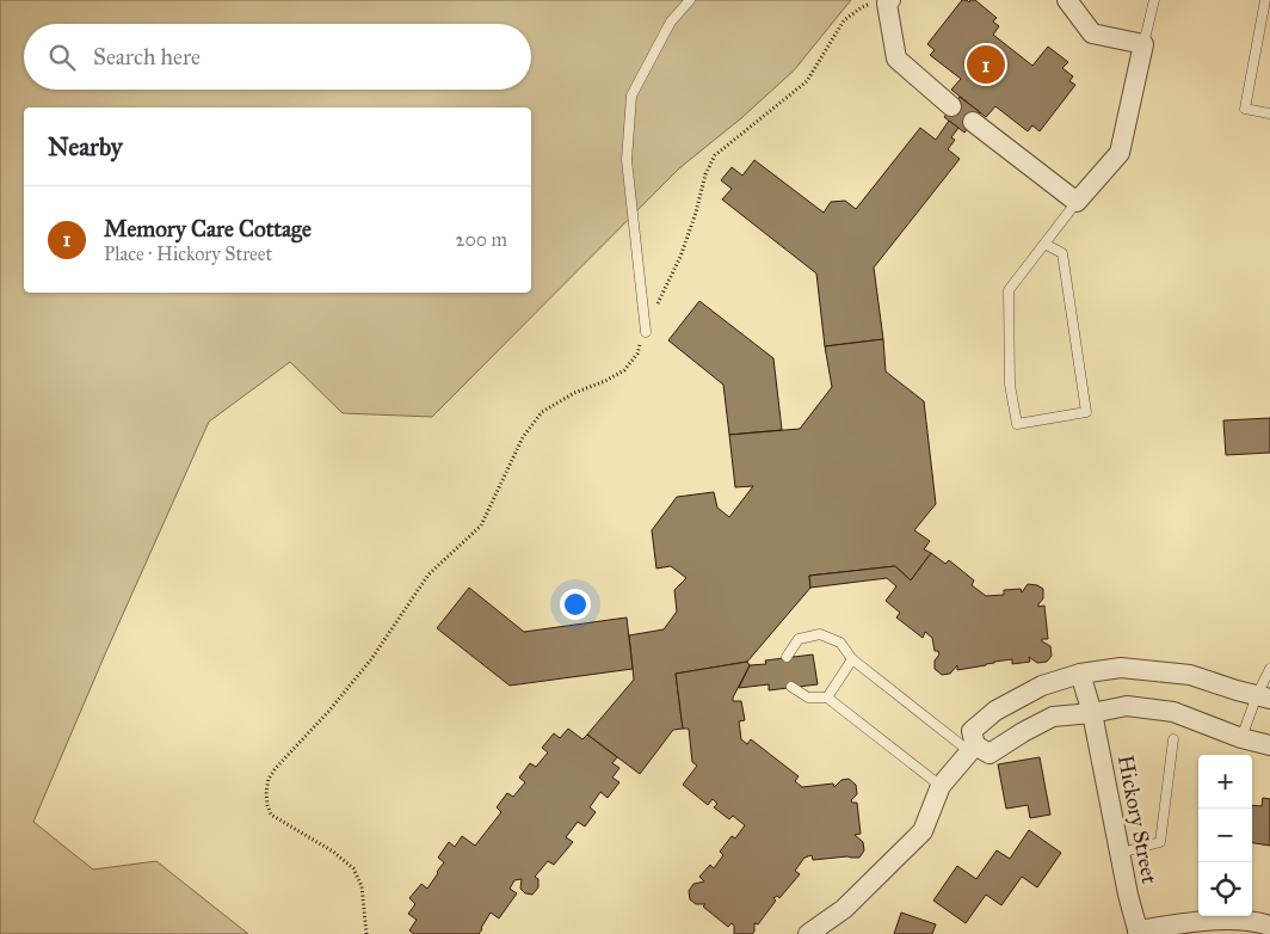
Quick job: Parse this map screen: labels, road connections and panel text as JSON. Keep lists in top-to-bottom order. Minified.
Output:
{"streets":{"street":["Hickory Street"]},"page":{"search":"Search here","pins":"1","heading":"Nearby","list":[{"mark":"1","name":"Memory Care Cottage","note":"Place · Hickory Street","value":"200 m"}],"map_buttons":["+","−"]}}
